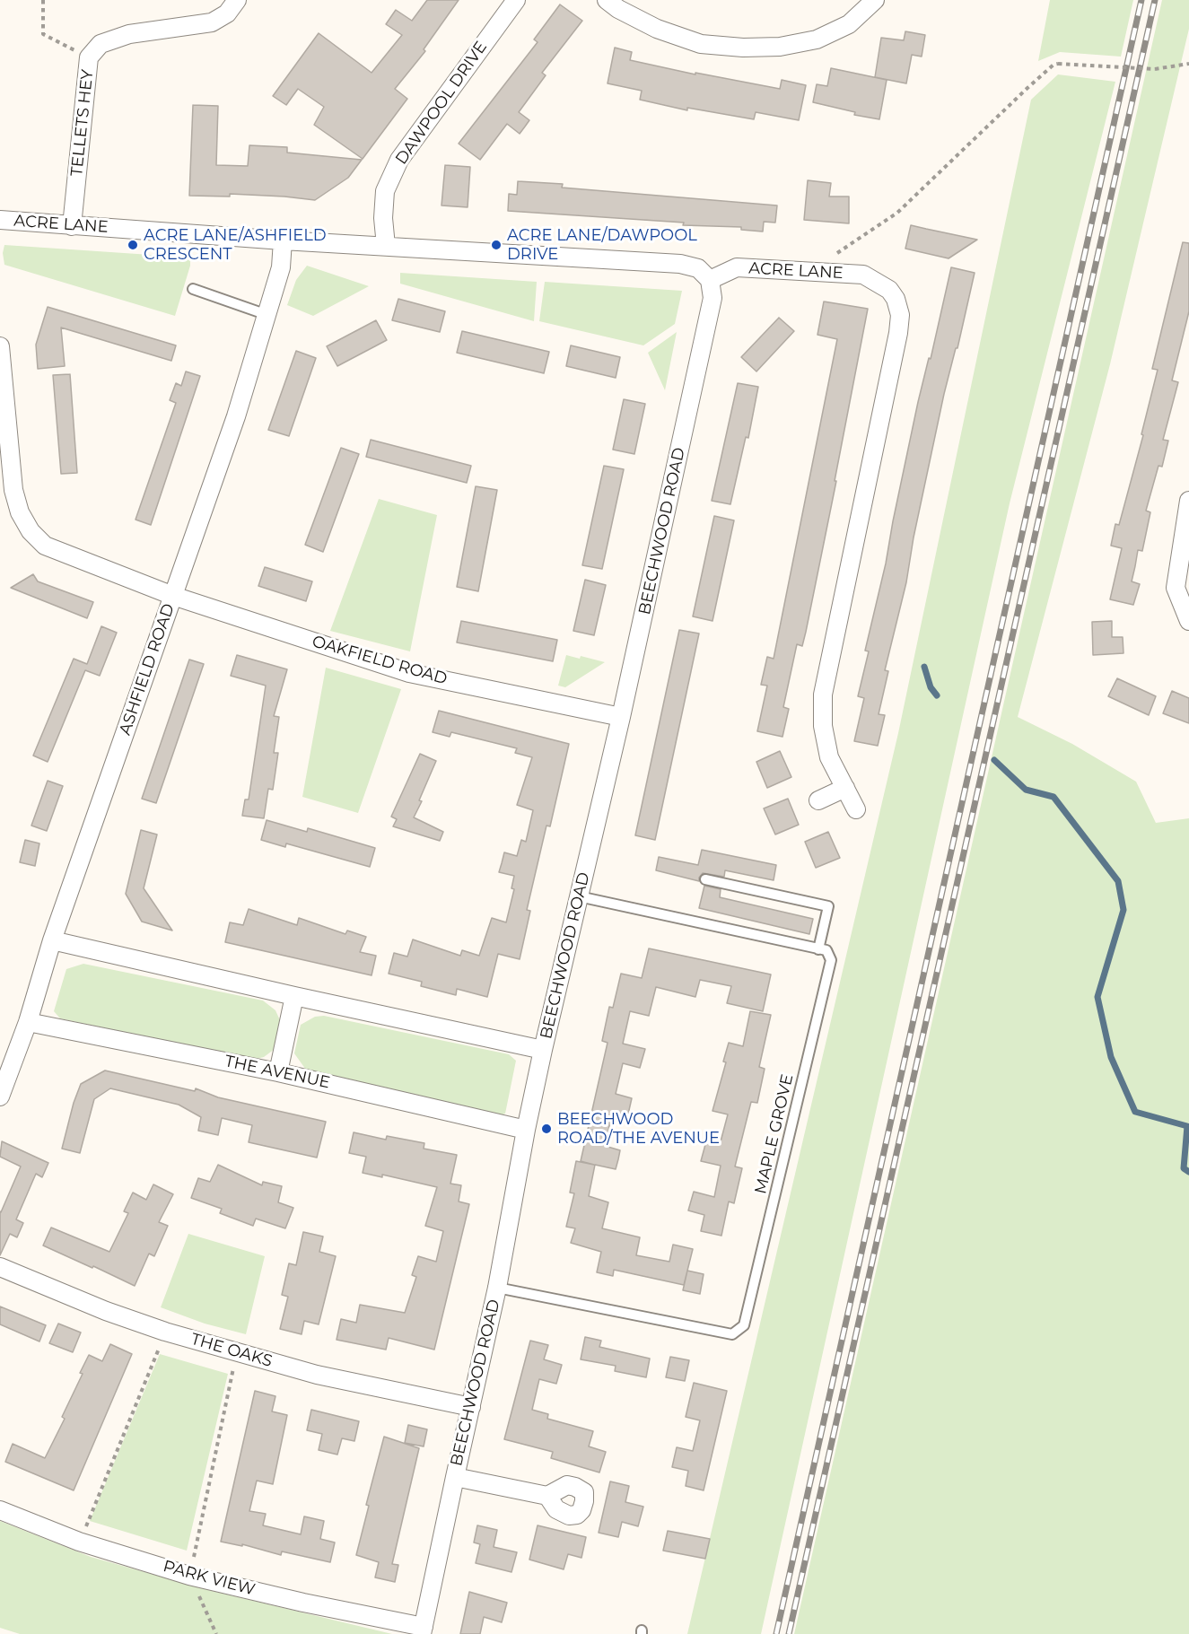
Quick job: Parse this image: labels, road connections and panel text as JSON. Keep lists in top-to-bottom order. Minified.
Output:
{"streets":{"street":["DAWPOOL DRIVE","TELLETS HEY","ACRE LANE","BEECHWOOD ROAD","OAKFIELD ROAD","ASHFIELD ROAD","THE AVENUE","THE OAKS","PARK VIEW"],"lane":["MAPLE GROVE"]},"crossings":[["DAWPOOL DRIVE","ACRE LANE"],["TELLETS HEY","ACRE LANE"],["ACRE LANE","BEECHWOOD ROAD"],["ACRE LANE","ASHFIELD ROAD"],["BEECHWOOD ROAD","OAKFIELD ROAD"],["BEECHWOOD ROAD","THE AVENUE"],["BEECHWOOD ROAD","MAPLE GROVE"],["BEECHWOOD ROAD","THE OAKS"],["BEECHWOOD ROAD","PARK VIEW"],["OAKFIELD ROAD","ASHFIELD ROAD"],["ASHFIELD ROAD","THE AVENUE"]],"places":["ACRE LANE/ASHFIELD CRESCENT","ACRE LANE/DAWPOOL DRIVE","BEECHWOOD ROAD/THE AVENUE"]}
